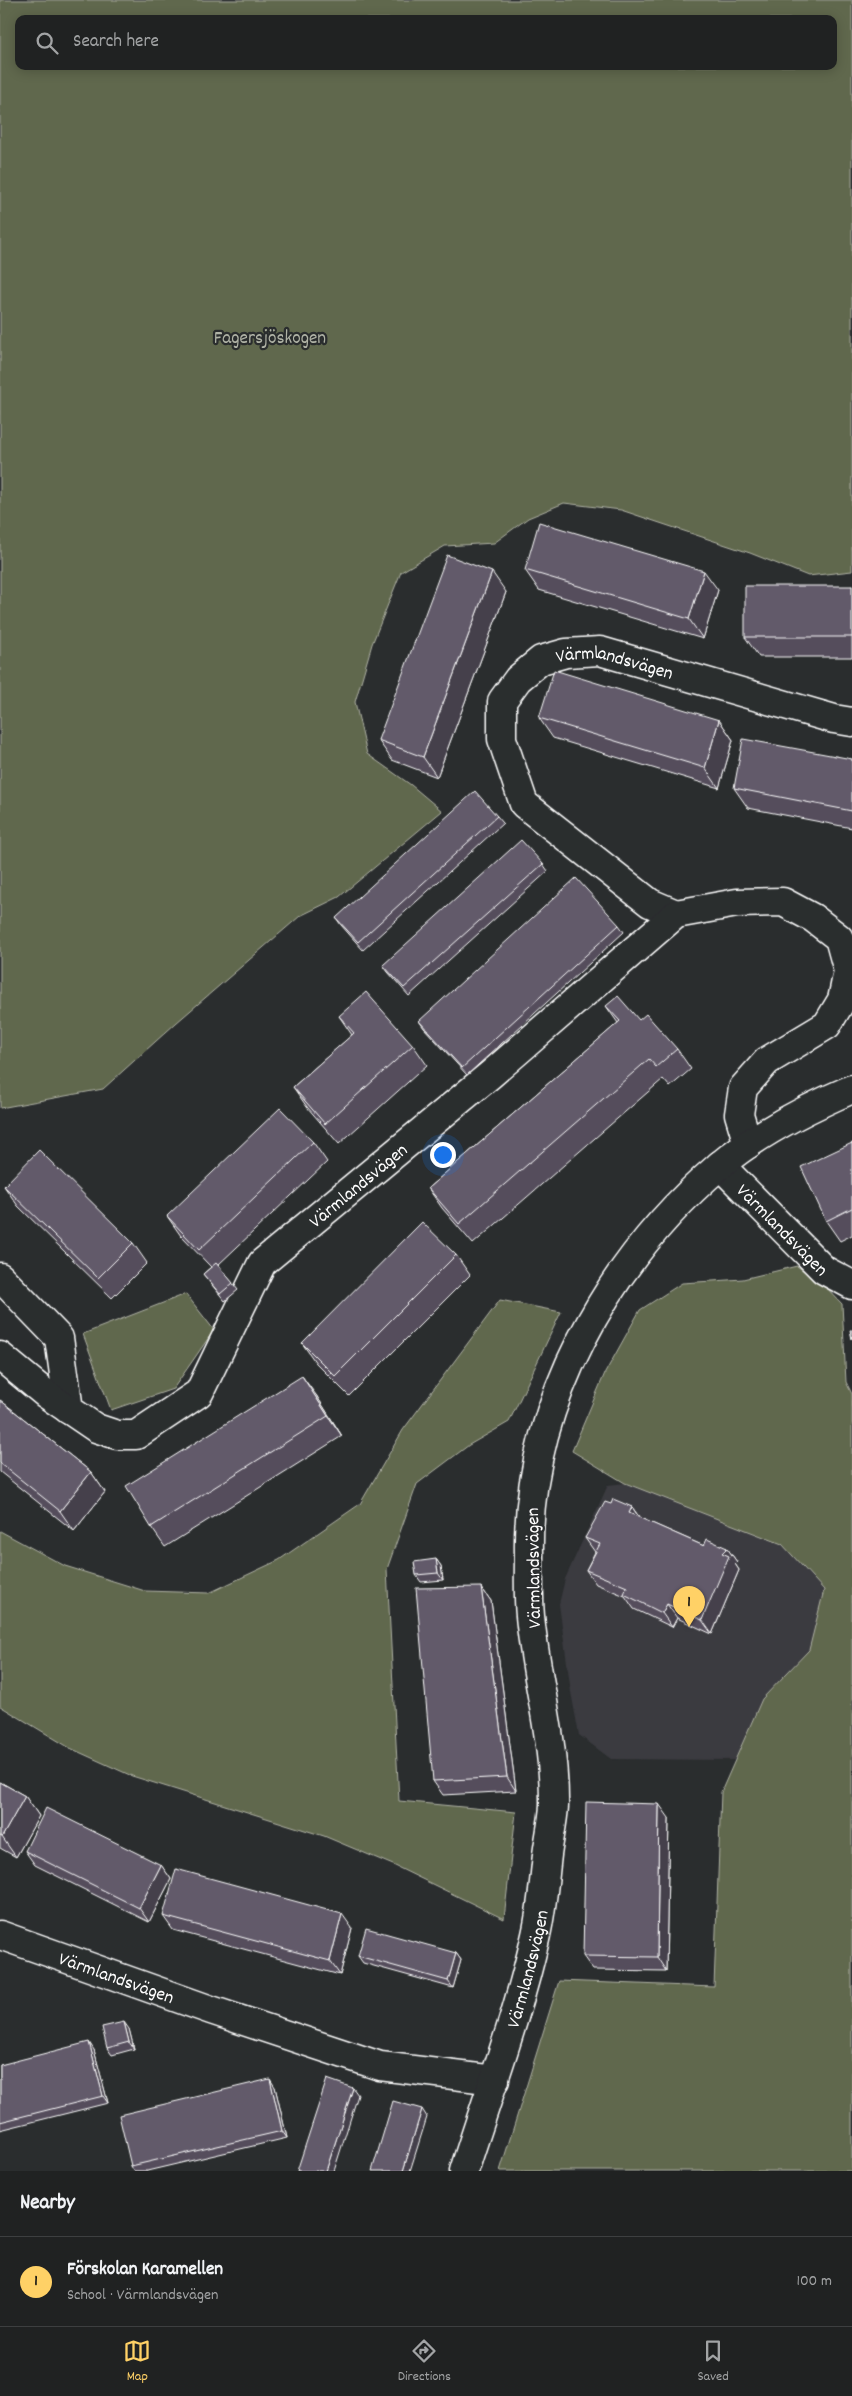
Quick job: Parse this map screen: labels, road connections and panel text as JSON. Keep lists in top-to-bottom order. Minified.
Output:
{"streets":{"street":["Värmlandsvägen"]},"parks":["Fagersjöskogen"],"page":{"search":"Search here","pins":"1","heading":"Nearby","list":[{"mark":"1","name":"Förskolan Karamellen","note":"School · Värmlandsvägen","value":"100 m"}],"nav":["Map","Directions","Saved"]}}
